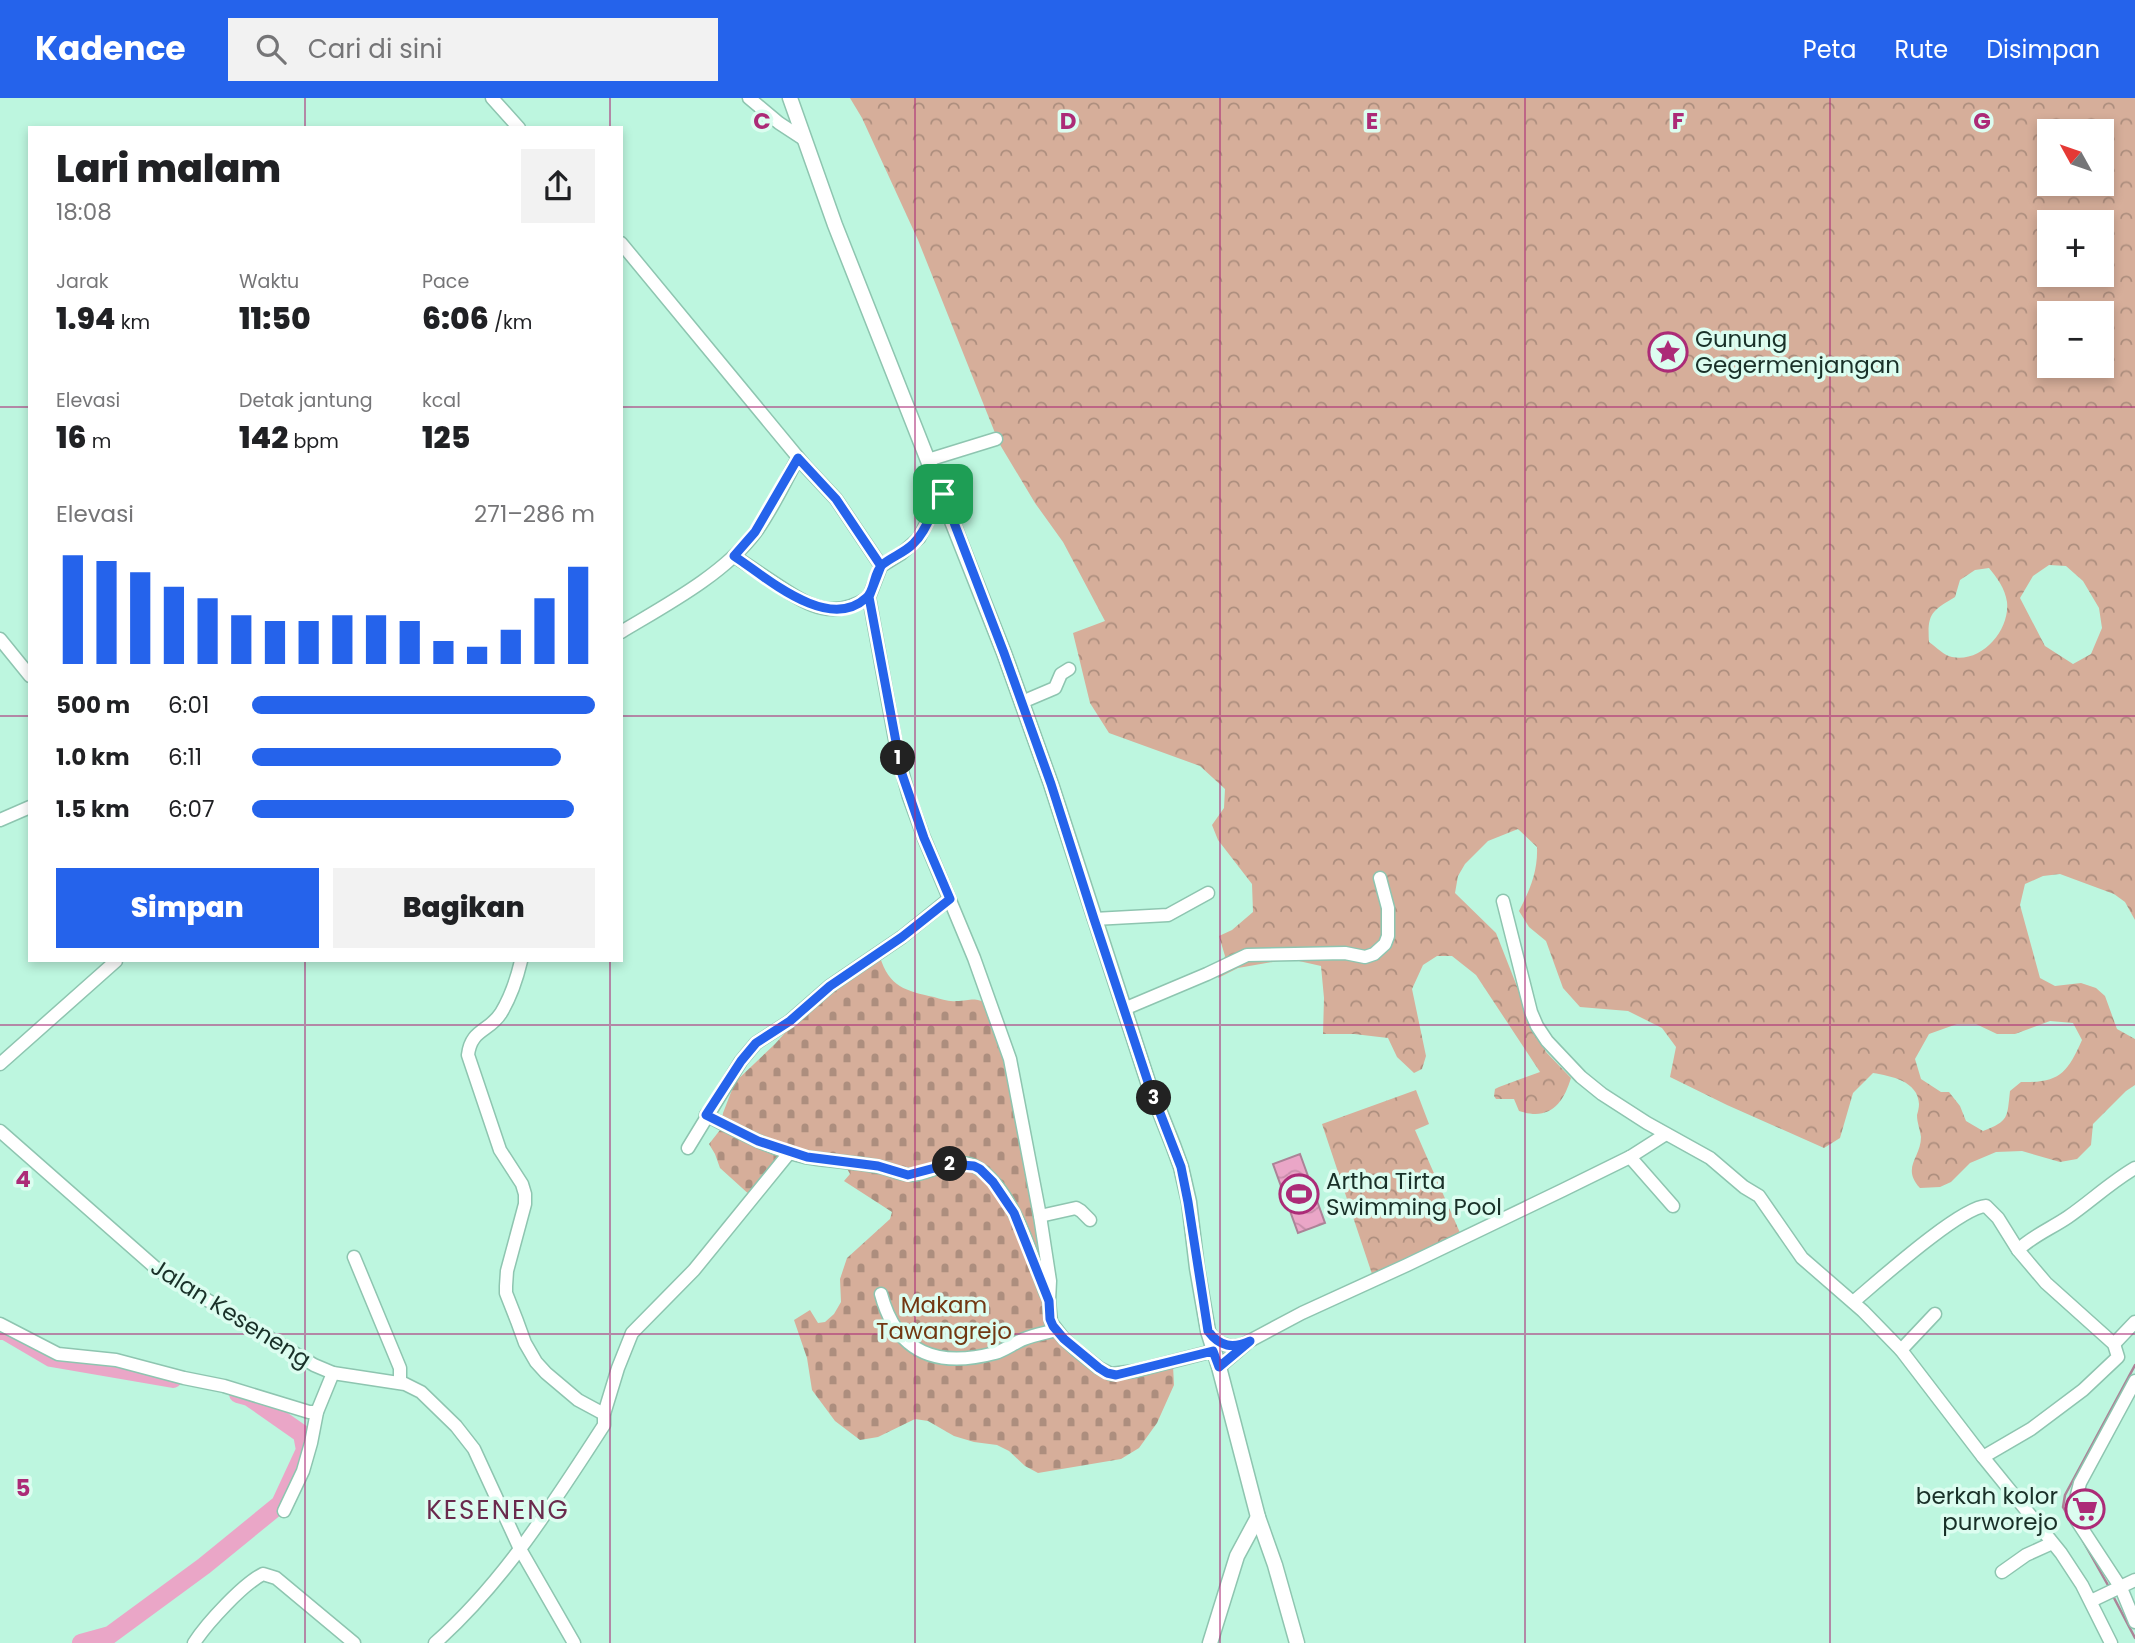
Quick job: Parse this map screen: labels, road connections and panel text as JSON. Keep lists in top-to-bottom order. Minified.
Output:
{"streets":{"street":["Jalan Keseneng"]},"districts":["KESENENG"],"parks":["Makam Tawangrejo"],"places":{"place":["Gunung Gegermenjangan"],"sports":["Artha Tirta Swimming Pool"],"supermarket":["berkah kolor purworejo"]},"north":"top left","page":{"header":"Kadence","search":"Cari di sini","nav":["Peta","Rute","Disimpan"],"map_buttons":["+","−"],"heading":["Lari malam","18:08"],"stats":[["Jarak","1.94 km"],["Waktu","11:50"],["Pace","6:06 /km"],["Elevasi","16 m"],["Detak jantung","142 bpm"],["kcal","125"]],"chart":["Elevasi","271–286 m"],"list":[{"name":"500 m","note":"6:01"},{"name":"1.0 km","note":"6:11"},{"name":"1.5 km","note":"6:07"}],"pins":["1","3","2"],"buttons":["Simpan","Bagikan"]},"grid":{"columns":["C","D","E","F","G"],"rows":["4","5"]}}
